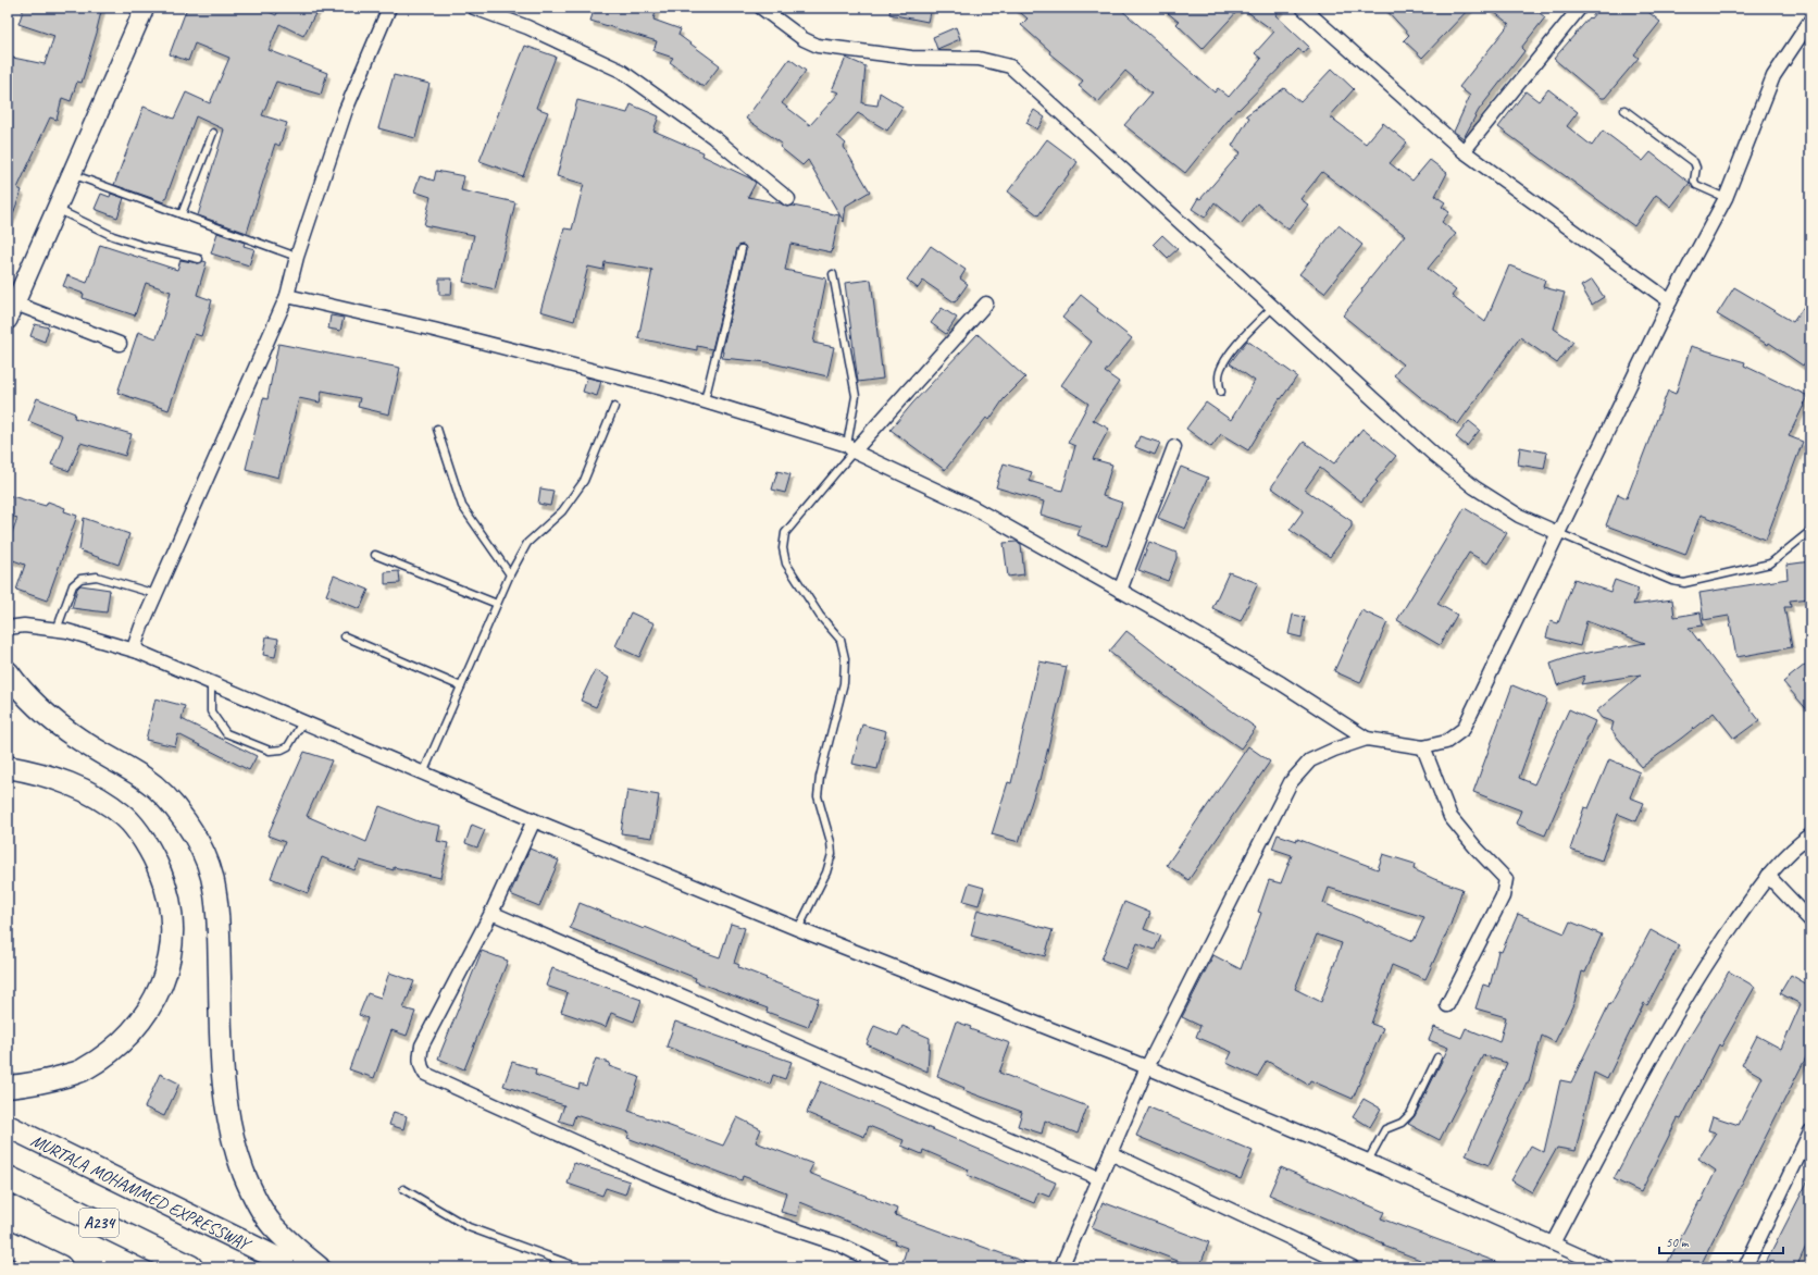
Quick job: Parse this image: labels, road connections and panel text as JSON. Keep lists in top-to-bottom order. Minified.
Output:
{"streets":{"highway":["MURTALA MOHAMMED EXPRESSWAY","A234"]},"scale_bar":"50 m"}
